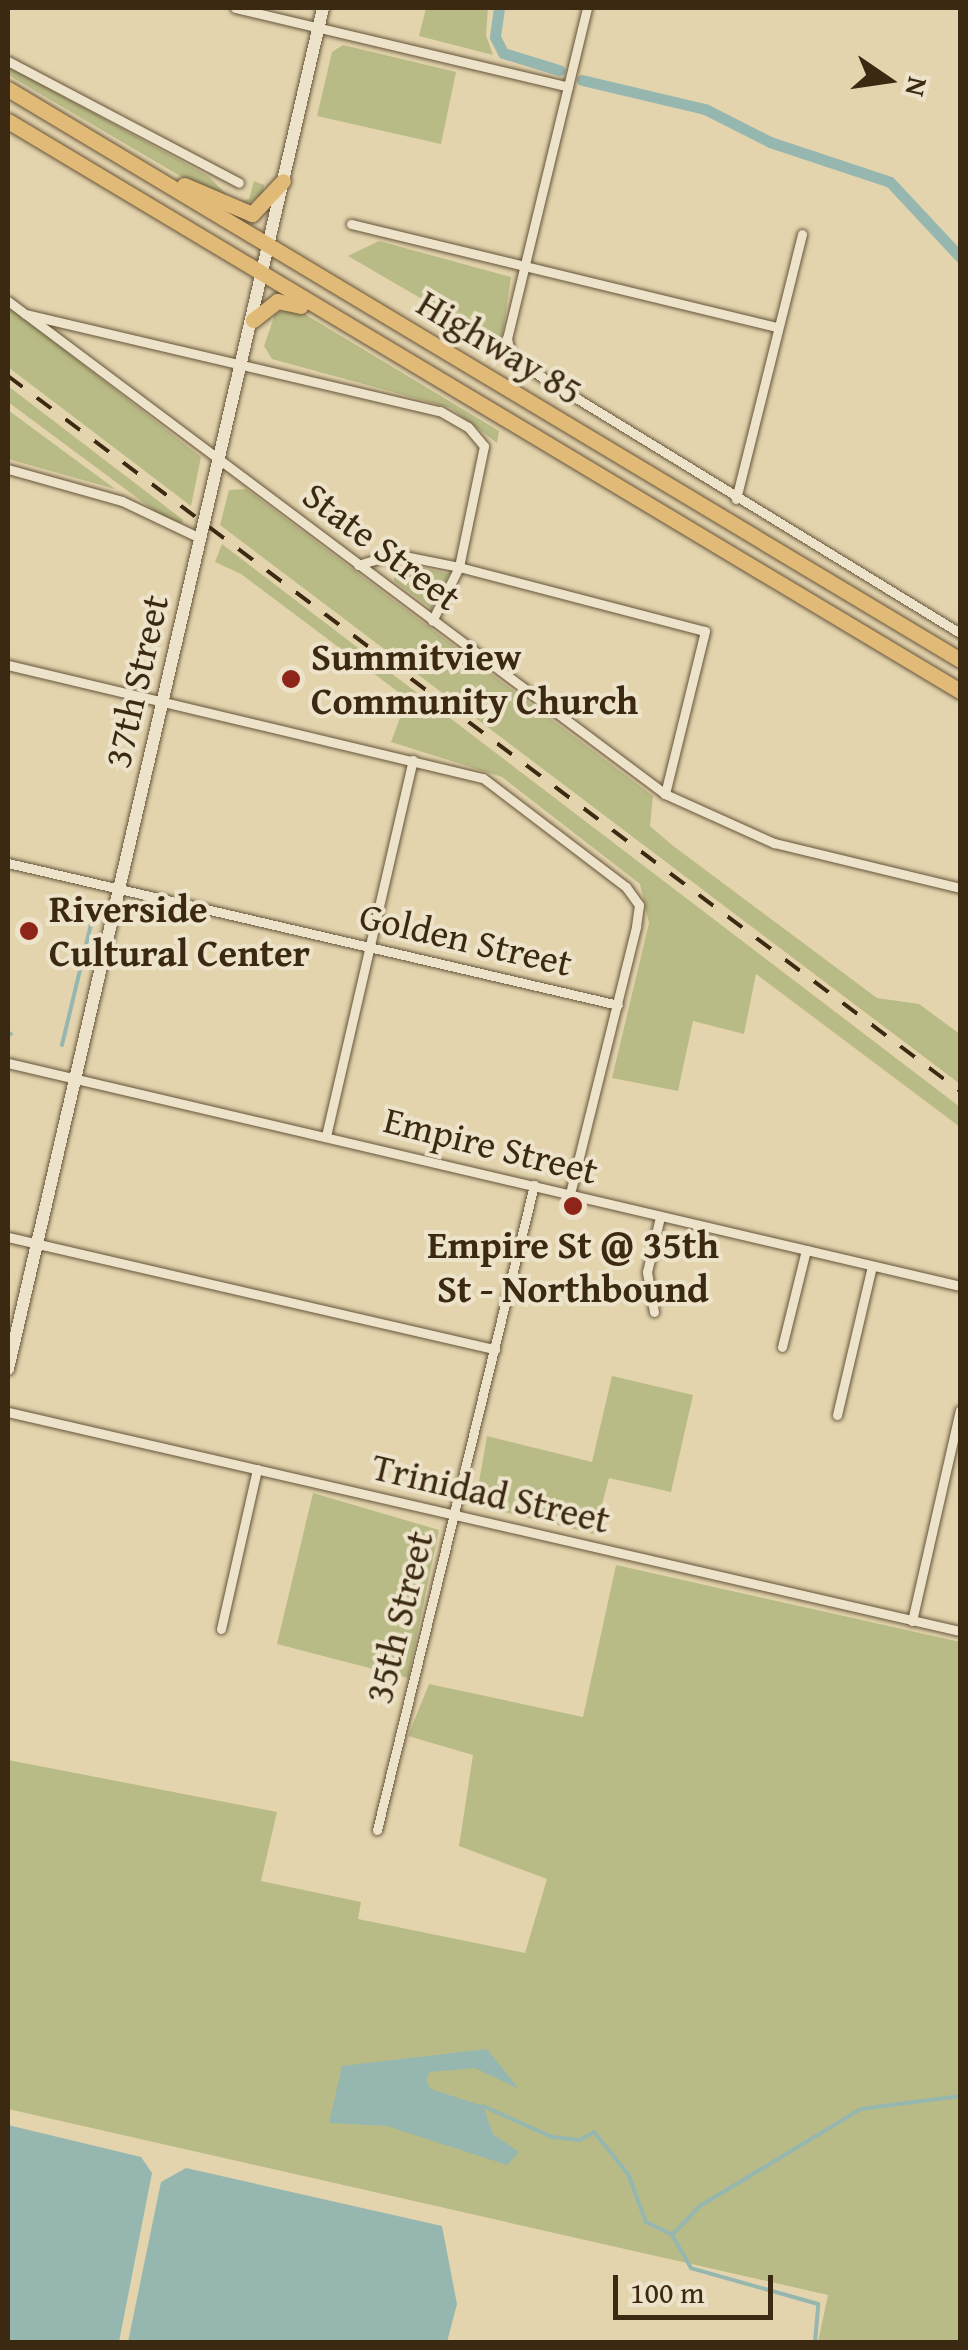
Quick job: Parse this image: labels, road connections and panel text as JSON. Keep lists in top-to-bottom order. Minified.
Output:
{"streets":{"highway":["Highway 85"],"main road":["37th Street"],"street":["State Street","Golden Street","Empire Street","Trinidad Street","35th Street"]},"crossings":[["Highway 85","37th Street"],["State Street","37th Street"],["37th Street","Golden Street"],["37th Street","Empire Street"],["Empire Street","35th Street"],["Trinidad Street","35th Street"]],"places":["Summitview Community Church","Riverside Cultural Center","Empire St @ 35th St - Northbound"],"scale_bar":"100 m","north":"right"}
